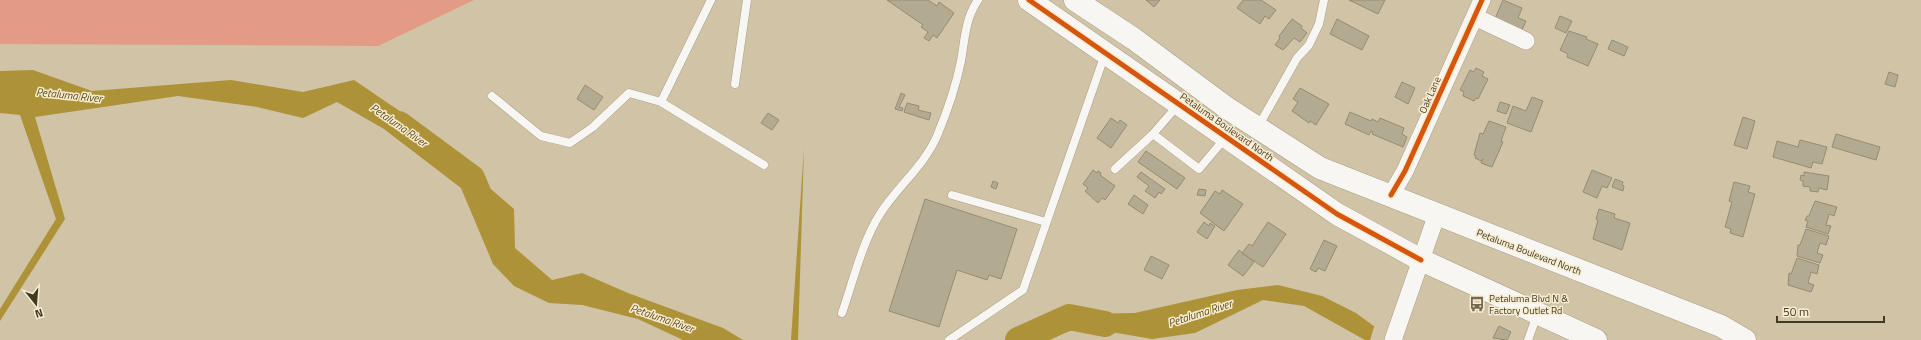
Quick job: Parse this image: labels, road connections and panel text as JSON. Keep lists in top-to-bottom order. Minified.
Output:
{"streets":{"main road":["Petaluma Boulevard North"],"street":["Oak Lane"]},"crossings":[["Oak Lane","Petaluma Boulevard North"]],"water":["Petaluma River"],"places":{"bus stop":["Petaluma Blvd N & Factory Outlet Rd"]},"scale_bar":"50 m","north":"bottom"}
